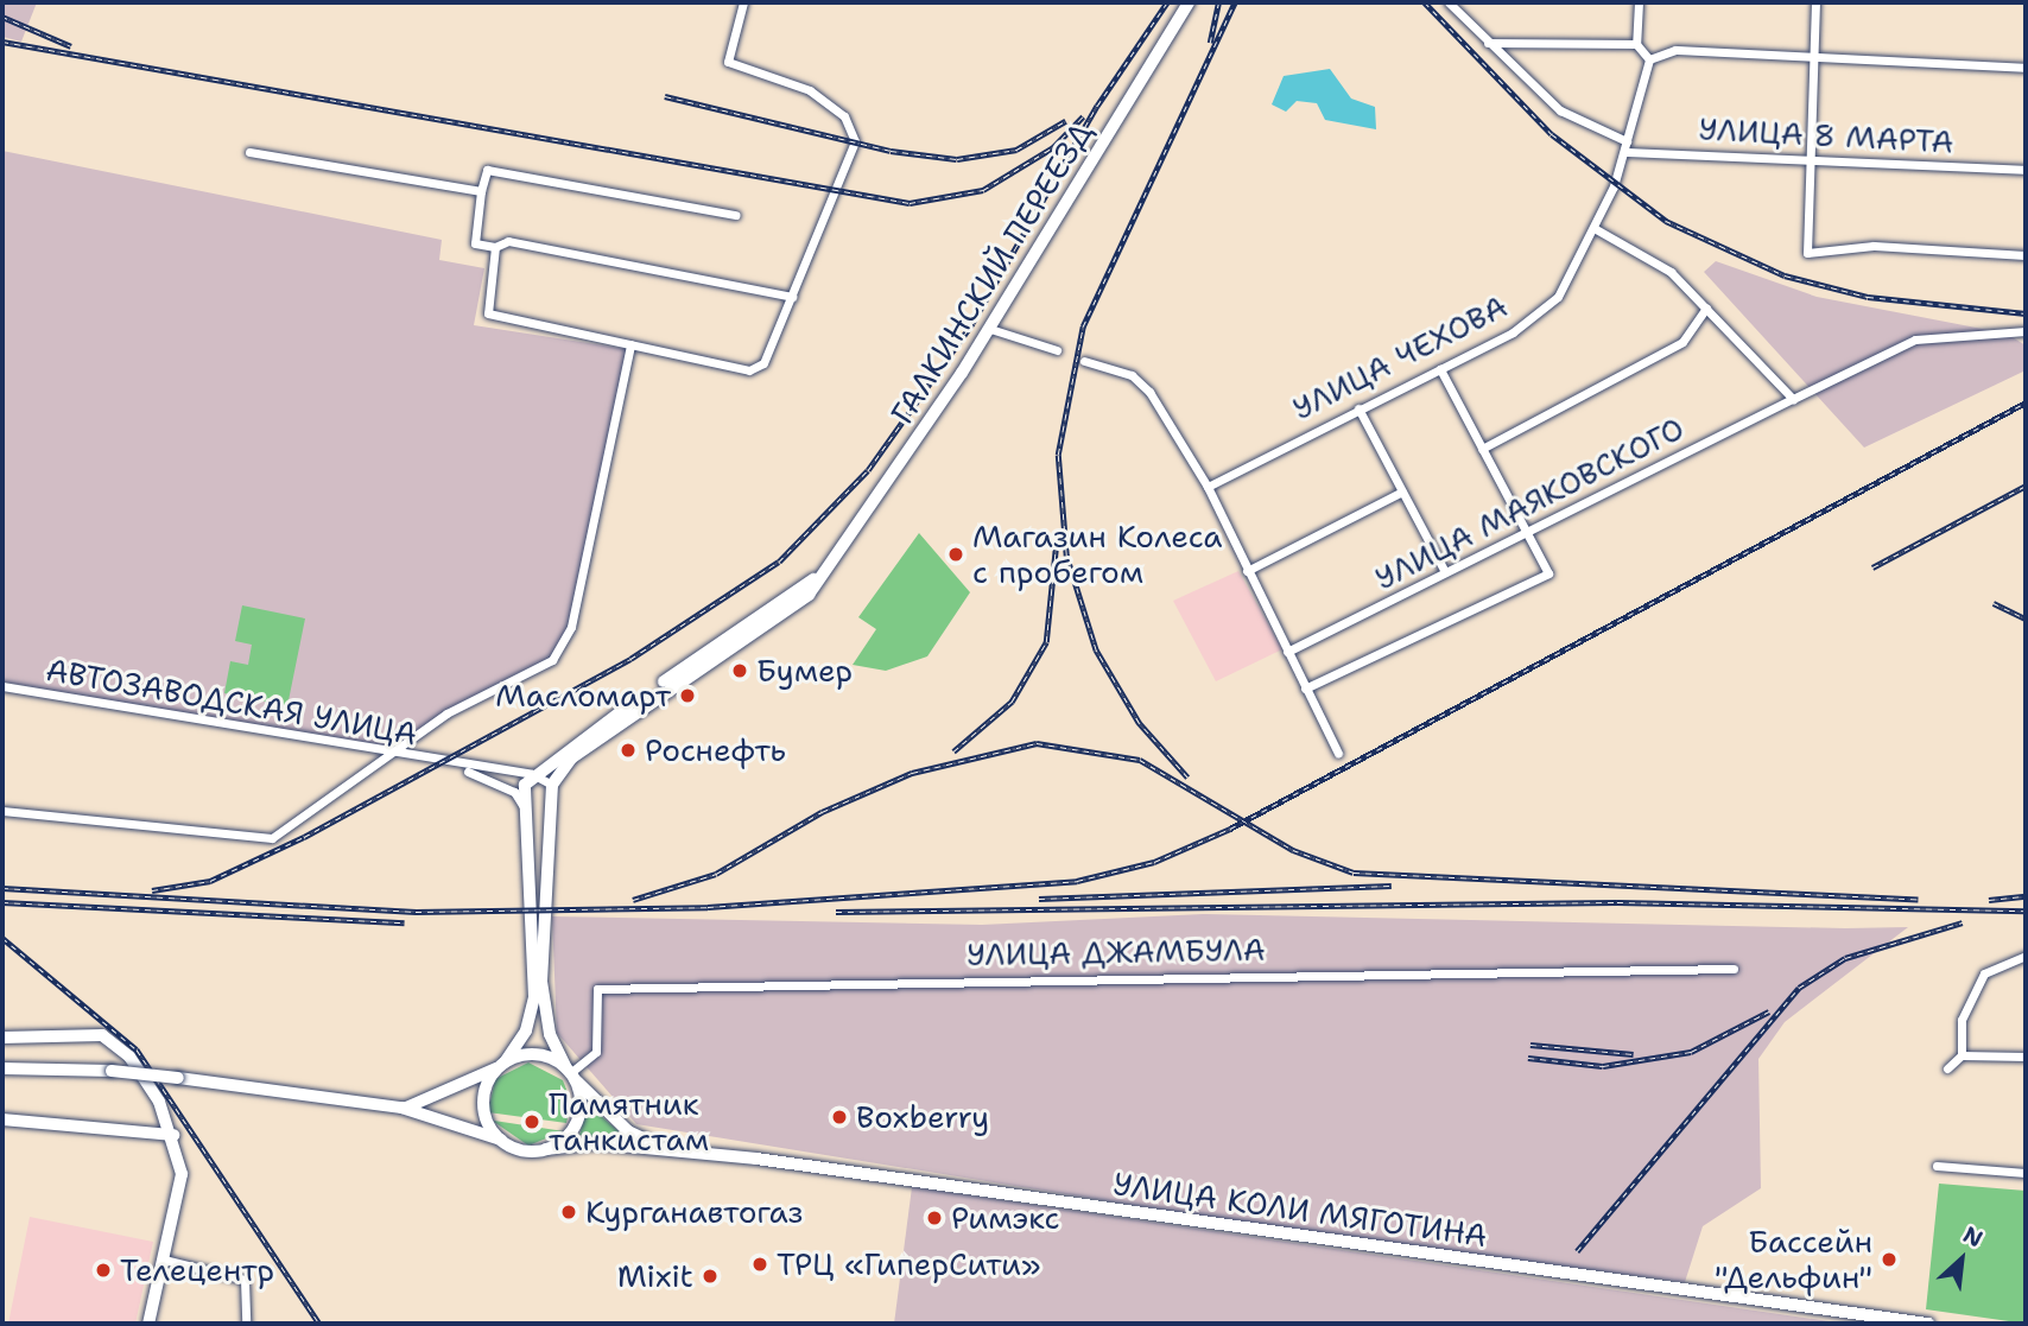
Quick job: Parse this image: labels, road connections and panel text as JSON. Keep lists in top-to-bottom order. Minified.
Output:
{"streets":{"main road":["ГАЛКИНСКИЙ ПЕРЕЕЗД","УЛИЦА КОЛИ МЯГОТИНА"],"street":["УЛИЦА 8 МАРТА","УЛИЦА ЧЕХОВА","УЛИЦА МАЯКОВСКОГО","АВТОЗАВОДСКАЯ УЛИЦА","УЛИЦА ДЖАМБУЛА"]},"crossings":[["УЛИЦА 8 МАРТА","УЛИЦА ЧЕХОВА"],["УЛИЦА ДЖАМБУЛА","УЛИЦА КОЛИ МЯГОТИНА"]],"places":["Магазин Колеса с пробегом","Бумер","Масломарт","Роснефть","Boxberry","Памятник танкистам","Курганавтогаз","Римэкс","Бассейн \"Дельфин\"","ТРЦ «ГиперСити»","Телецентр","Mixit"],"north":"top right"}
